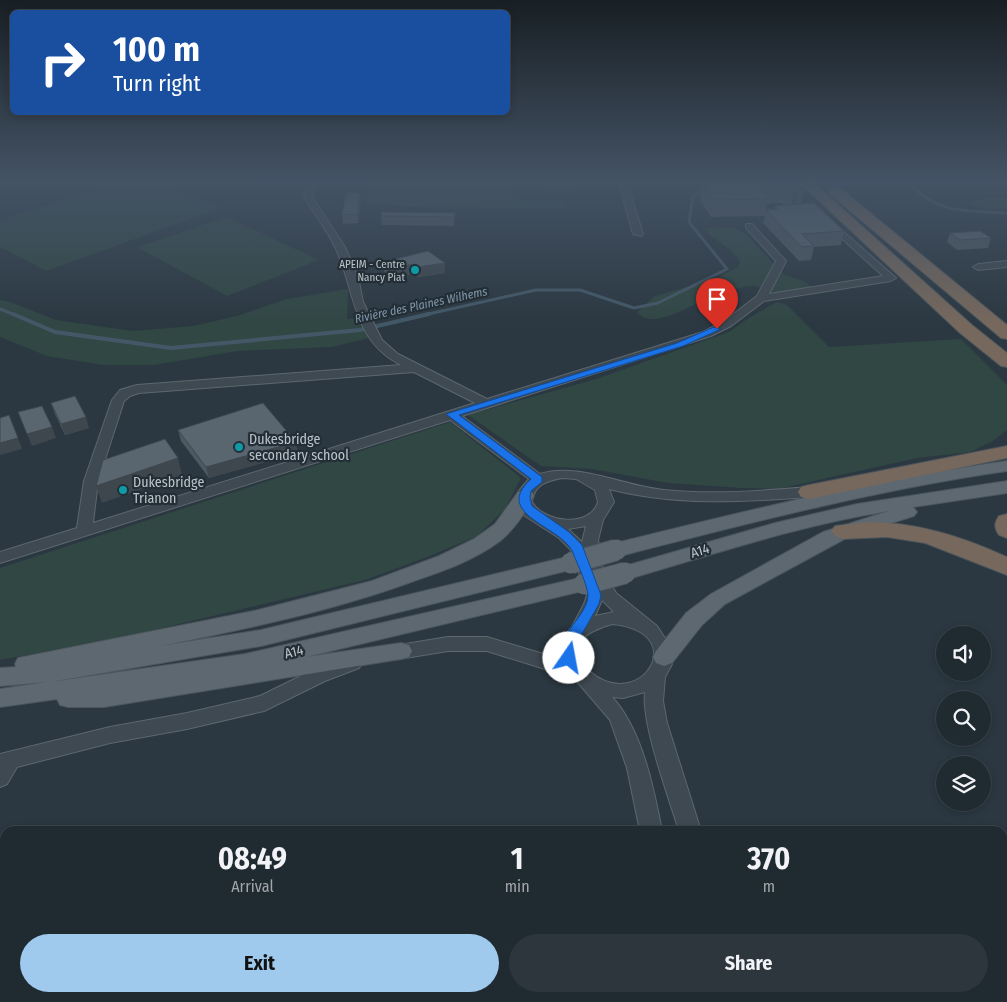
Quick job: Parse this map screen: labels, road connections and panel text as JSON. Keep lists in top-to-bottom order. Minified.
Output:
{"streets":{"main road":["A14"]},"water":["Rivière des Plaines Wilhems"],"places":["APEIM - Centre Nancy Piat","Dukesbridge secondary school","Dukesbridge Trianon"],"page":{"turn":["100 m","Turn right"],"eta":["08:49","Arrival","1","min","370","m"],"buttons":["Exit","Share"]}}
